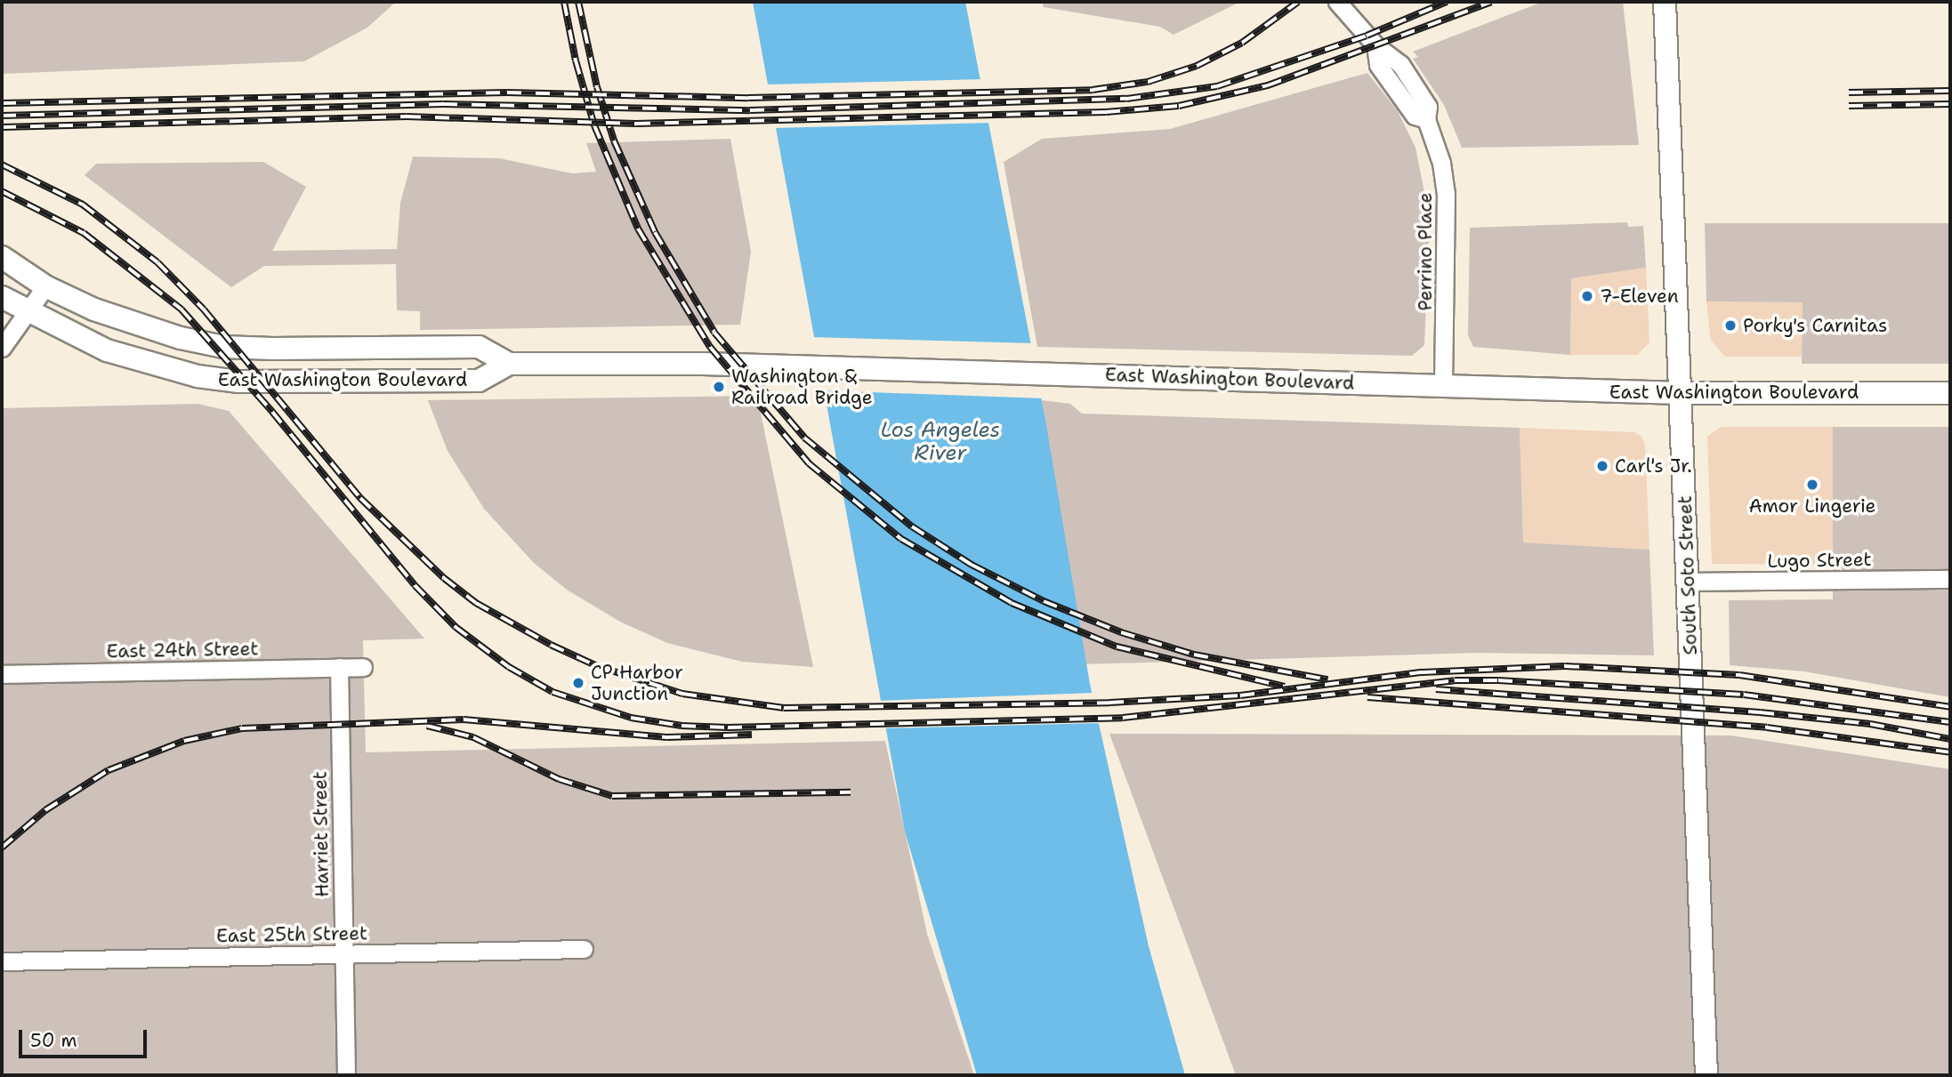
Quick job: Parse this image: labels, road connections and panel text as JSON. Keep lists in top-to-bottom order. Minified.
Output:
{"streets":{"main road":["East Washington Boulevard","South Soto Street"],"street":["Perrino Place","Lugo Street","East 24th Street","Harriet Street","East 25th Street"]},"crossings":[["Perrino Place","East Washington Boulevard"],["East Washington Boulevard","South Soto Street"],["Lugo Street","South Soto Street"],["East 24th Street","Harriet Street"],["Harriet Street","East 25th Street"]],"water":["Los Angeles River"],"places":["7-Eleven","Porky's Carnitas","Washington & Railroad Bridge","Carl's Jr.","Amor Lingerie","CP Harbor Junction"],"scale_bar":"50 m"}
